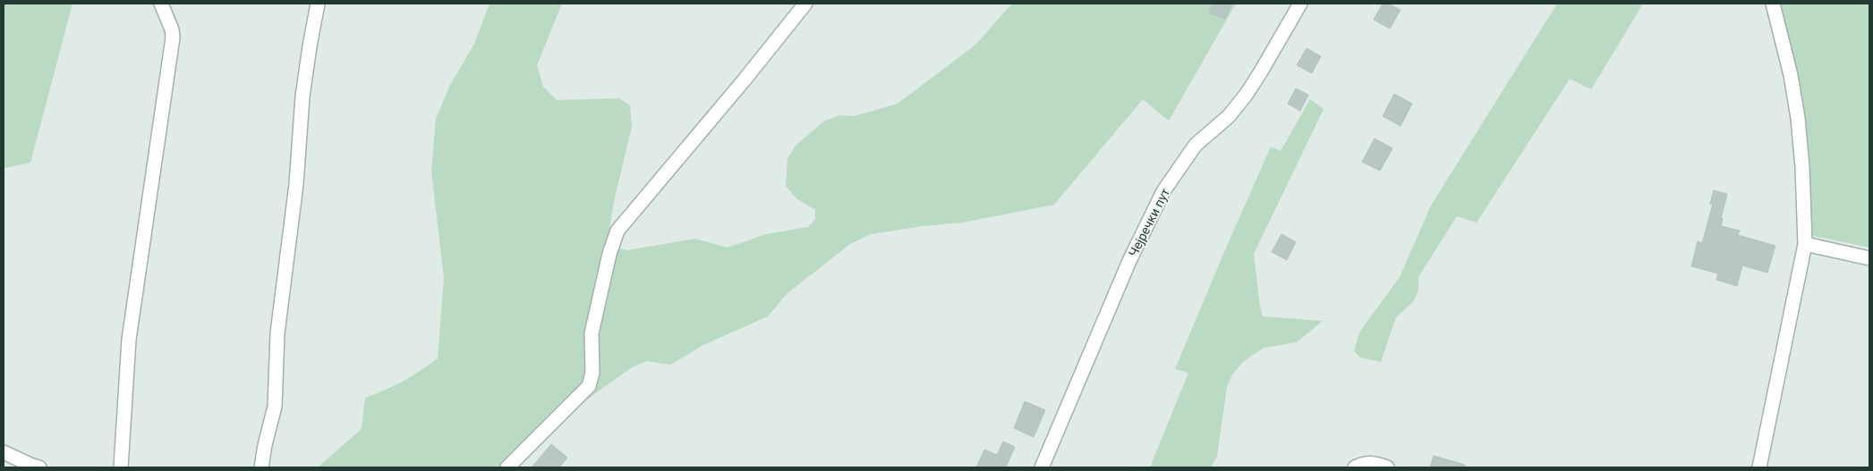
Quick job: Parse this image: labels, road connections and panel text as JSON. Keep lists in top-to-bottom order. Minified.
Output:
{"streets":{"street":["Чејречки пут"]}}
